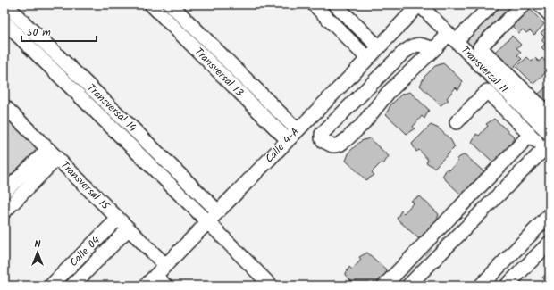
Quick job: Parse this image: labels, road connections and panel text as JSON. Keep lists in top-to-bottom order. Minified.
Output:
{"streets":{"street":["Transversal 11","Transversal 13","Transversal 14","Calle 4-A","Transversal 15","Calle 04"]},"crossings":[["Transversal 11","Calle 4-A"],["Transversal 13","Calle 4-A"],["Transversal 14","Calle 4-A"],["Calle 4-A","Transversal 15"],["Transversal 15","Calle 04"]],"scale_bar":"50 m","north":"top"}
